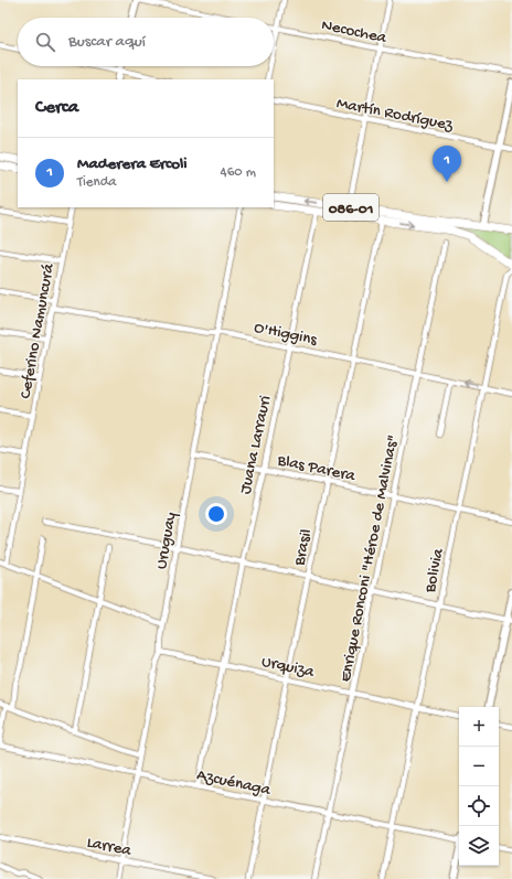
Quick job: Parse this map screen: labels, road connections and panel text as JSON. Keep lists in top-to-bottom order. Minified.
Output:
{"streets":{"main road":["086-01"],"street":["Necochea","Martín Rodríguez","Ceferino Namuncurá","O'Higgins","Juana Larrauri","Blas Parera","Uruguay","Brasil","Enrique Ronconi \"Héroe de Malvinas\"","Bolivia","Urquiza","Azcuénaga","Larrea"]},"crossings":[["086-01","Juana Larrauri"],["086-01","Brasil"],["Ceferino Namuncurá","O'Higgins"],["O'Higgins","Juana Larrauri"],["O'Higgins","Uruguay"],["O'Higgins","Brasil"],["O'Higgins","Enrique Ronconi \"Héroe de Malvinas\""],["O'Higgins","Bolivia"],["Juana Larrauri","Blas Parera"],["Juana Larrauri","Urquiza"],["Juana Larrauri","Azcuénaga"],["Blas Parera","Uruguay"],["Blas Parera","Brasil"],["Blas Parera","Enrique Ronconi \"Héroe de Malvinas\""],["Blas Parera","Bolivia"],["Uruguay","Urquiza"],["Uruguay","Azcuénaga"],["Uruguay","Larrea"],["Brasil","Urquiza"],["Brasil","Azcuénaga"],["Enrique Ronconi \"Héroe de Malvinas\"","Urquiza"],["Enrique Ronconi \"Héroe de Malvinas\"","Azcuénaga"],["Bolivia","Urquiza"],["Bolivia","Azcuénaga"]],"page":{"search":"Buscar aquí","heading":"Cerca","list":[{"mark":"1","name":"Maderera Ercoli","note":"Tienda","value":"460 m"}],"pins":"1","map_buttons":["+","−"]}}
